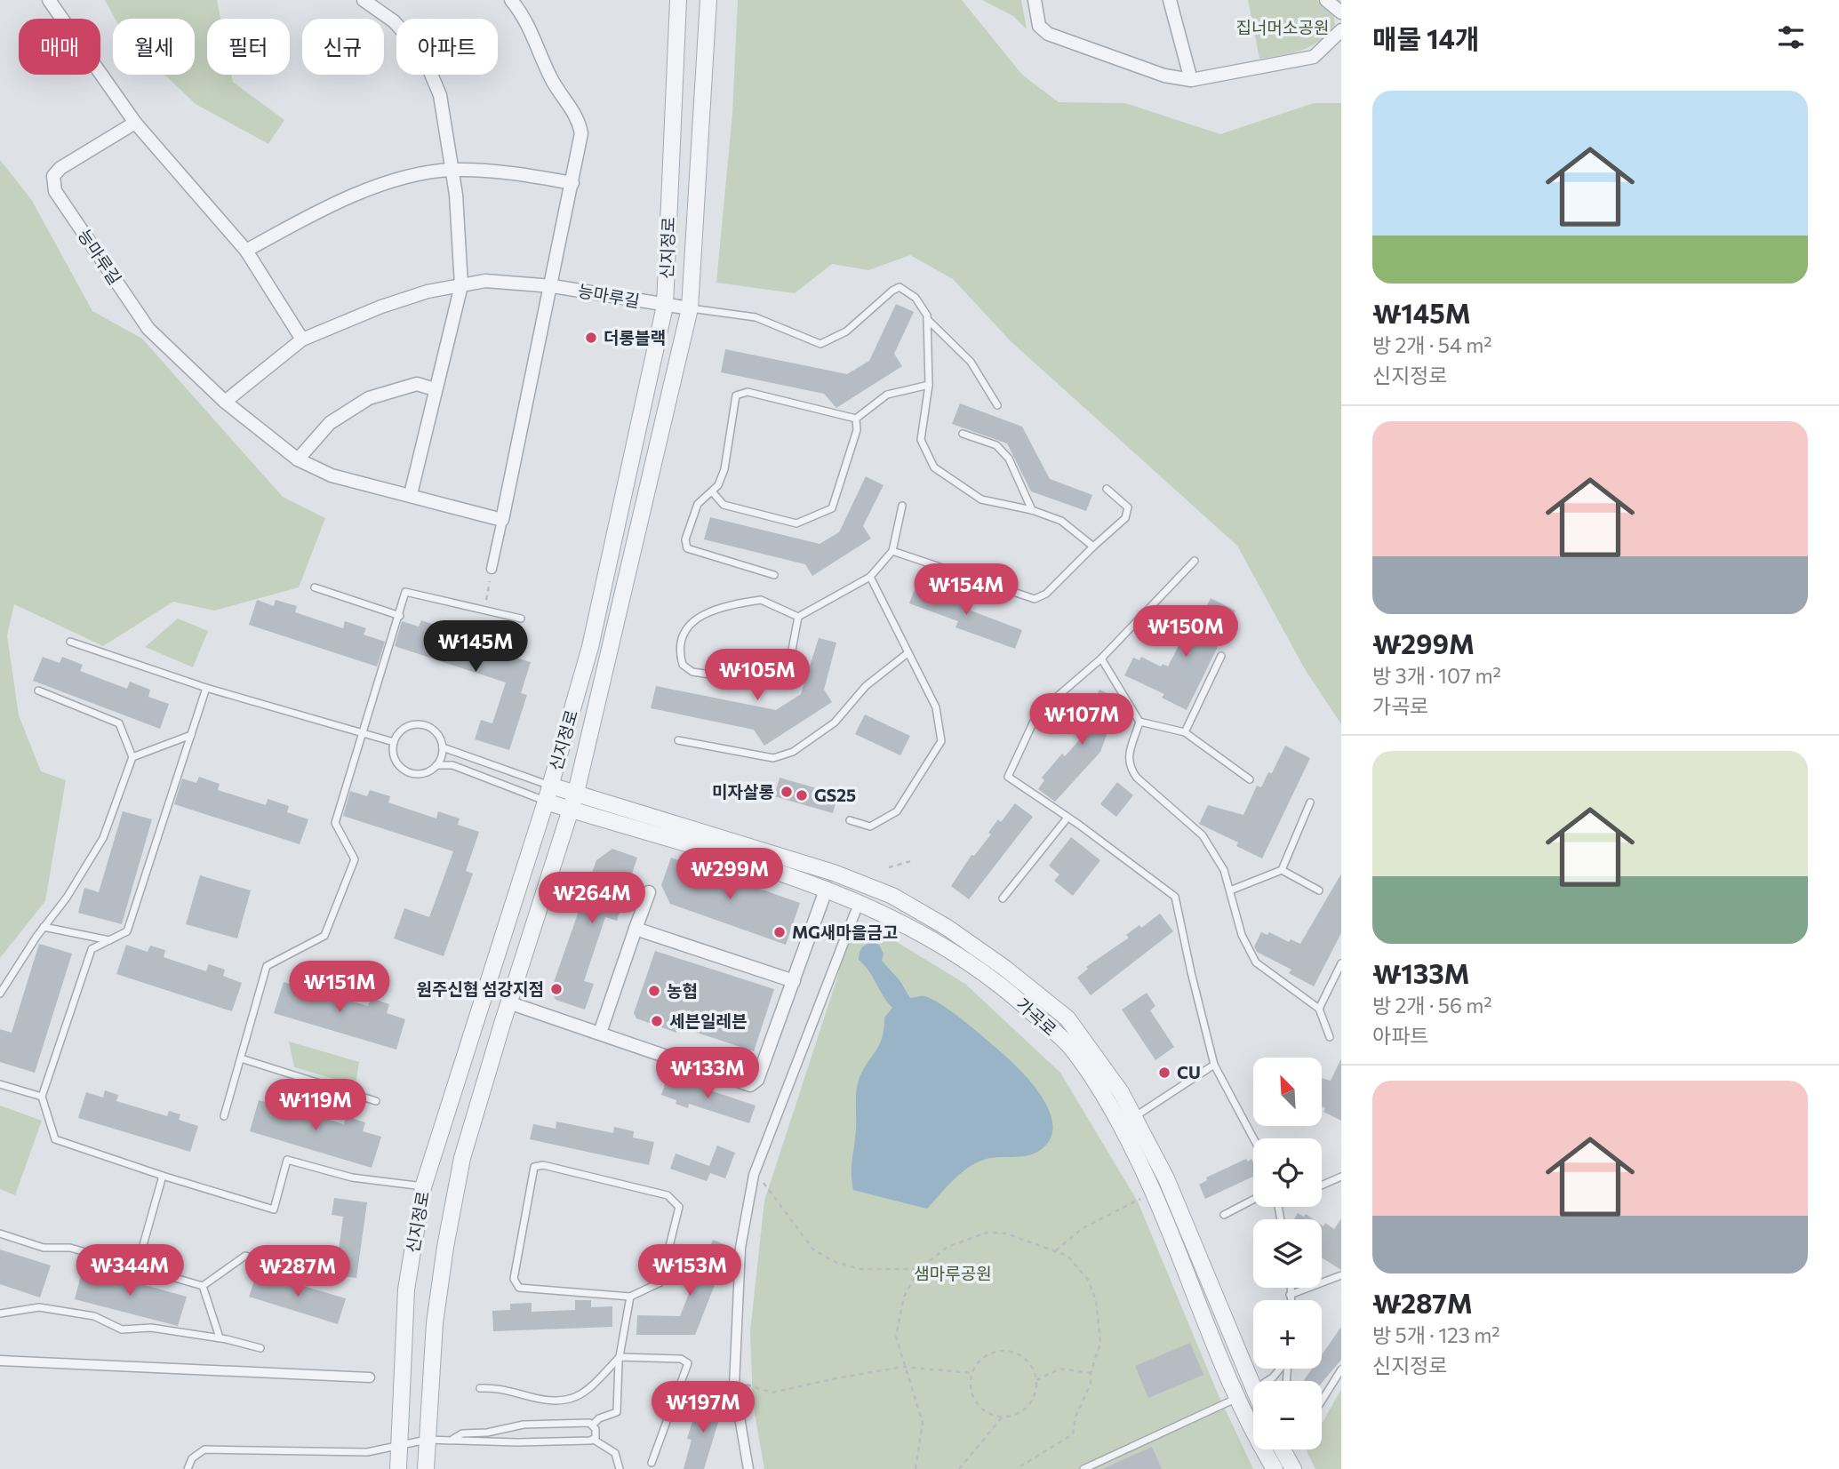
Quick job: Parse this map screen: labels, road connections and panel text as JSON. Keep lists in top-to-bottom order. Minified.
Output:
{"streets":{"street":["신지정로","능마루길","가곡로"]},"crossings":[["신지정로","능마루길"],["신지정로","가곡로"]],"parks":["집너머소공원","샘마루공원"],"places":["더롱블랙","미자살롱","GS25","MG새마을금고","원주신협 섬강지점","농협","세븐일레븐","CU"],"north":"top left","page":{"heading":"매물 14개","chip":["매매","월세","필터","신규","아파트"],"list":[{"name":"₩145M","note":"방 2개 · 54 m² · 신지정로"},{"name":"₩299M","note":"방 3개 · 107 m² · 가곡로"},{"name":"₩133M","note":"방 2개 · 56 m² · 아파트"},{"name":"₩287M","note":"방 5개 · 123 m² · 신지정로"}],"price":["₩154M","₩150M","₩145M","₩105M","₩107M","₩299M","₩264M","₩151M","₩133M","₩119M","₩344M","₩153M","₩287M","₩197M"],"map_buttons":["+","−"]}}
